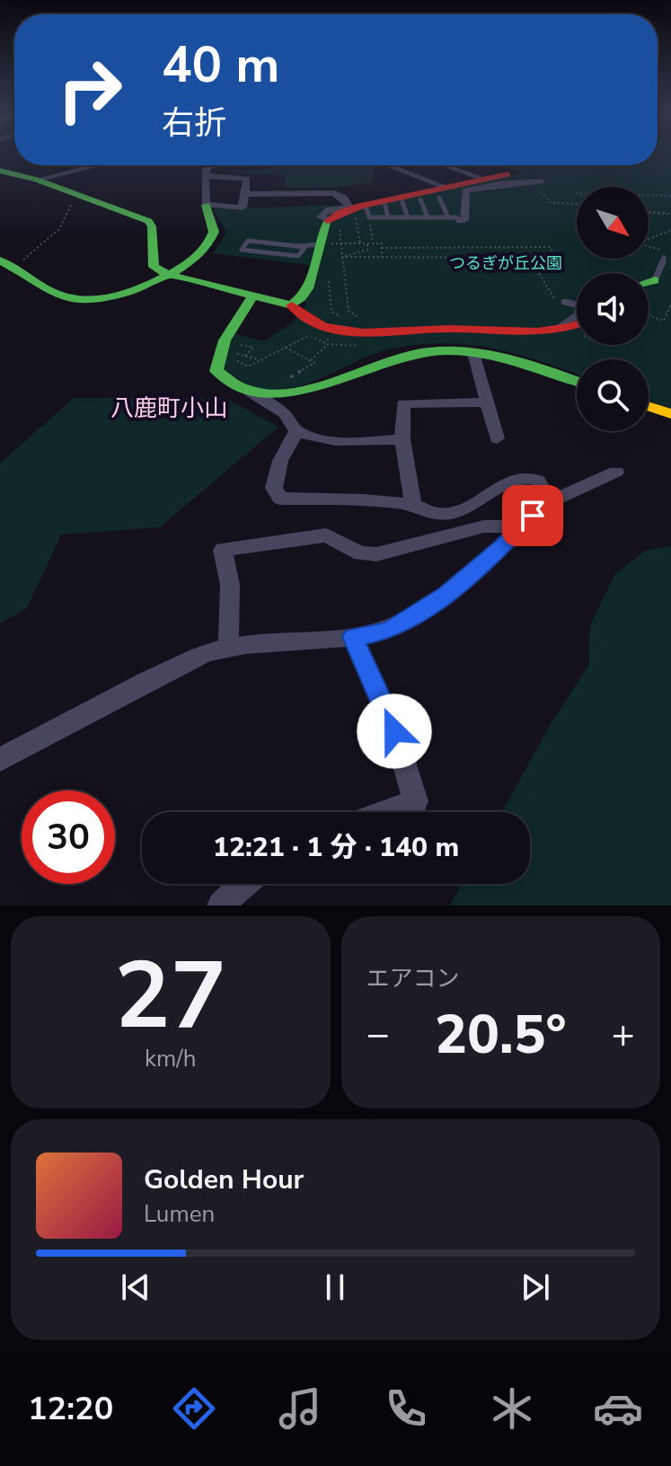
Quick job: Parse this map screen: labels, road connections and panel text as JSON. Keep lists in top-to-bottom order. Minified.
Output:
{"districts":["八鹿町小山"],"parks":["つるぎが丘公園"],"north":"bottom right","page":{"turn":["40 m","右折"],"limit":"30","trip":"12:21 · 1 分 · 140 m","tile":[["27","km/h"],"エアコン"],"heat":["−","20.5°","+"],"song":["Golden Hour","Lumen"],"tabs":"12:20"}}
